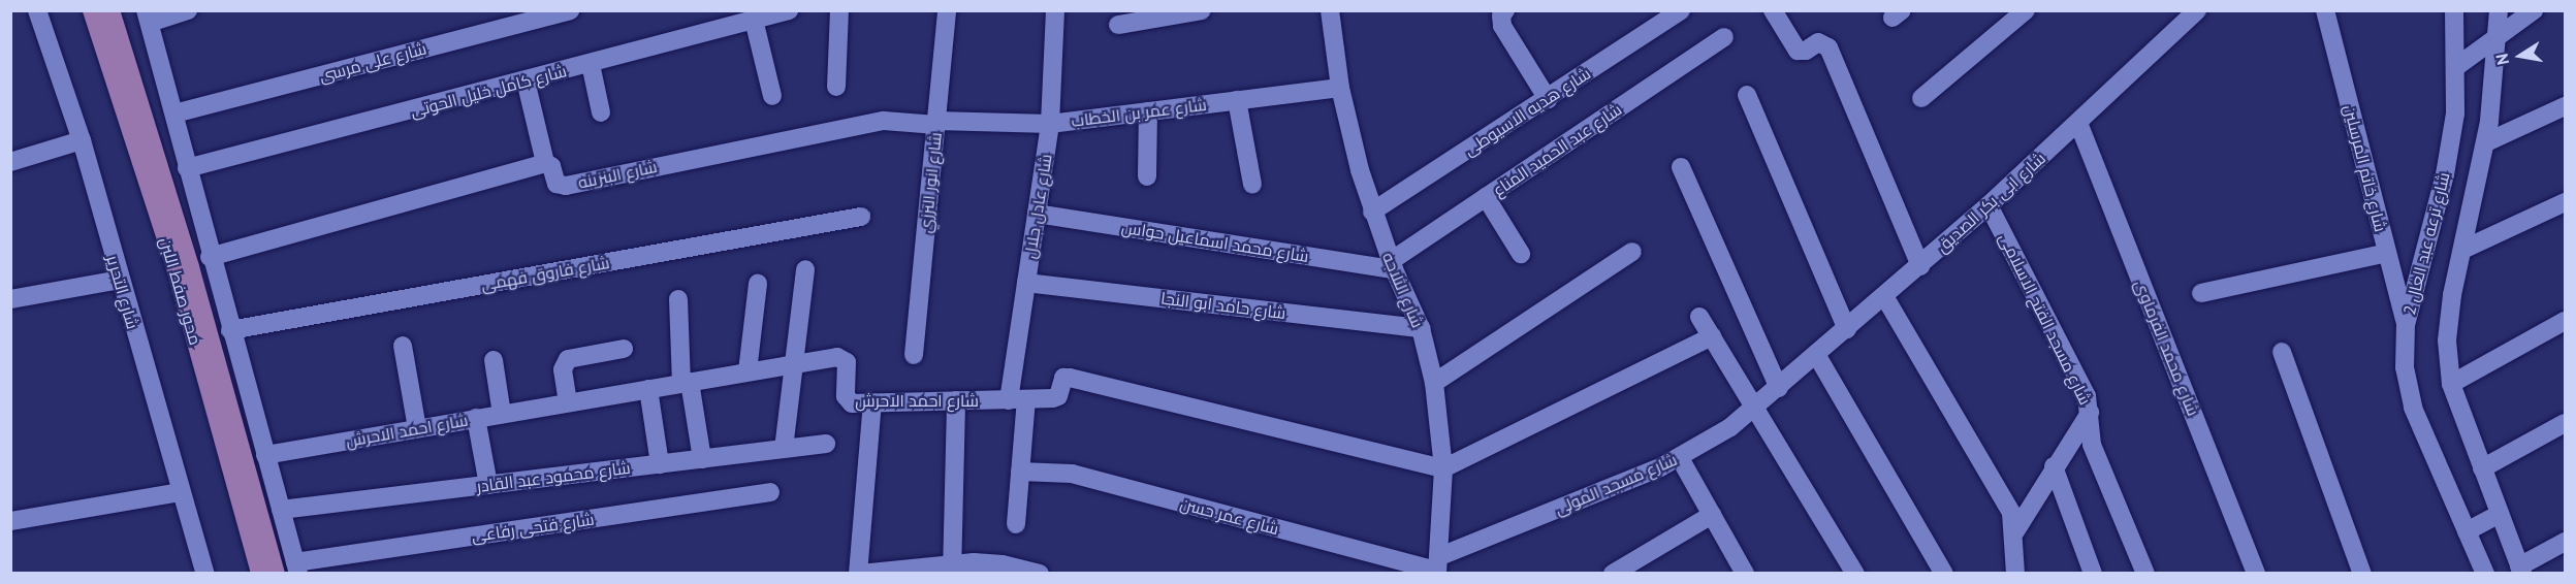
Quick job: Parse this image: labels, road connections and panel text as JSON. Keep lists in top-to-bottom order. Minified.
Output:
{"streets":{"main road":["محور صفط اللبن"],"street":["شارع على مرسى","شارع كامل خليل الحوتى","شارع هديه الاسيوطى","شارع عمر بن الخطاب","شارع عبد الحميد المناع","شارع خاتم المرسلين","شارع البنزينه","شارع انور الترزي","شارع ابى بكر الصديق","شارع عادل جلال","شارع محمد اسماعيل حواس","شارع ترعه عبد العال 2","شارع فاروق فهمى","شارع الثلاجه","شارع التحرير","شارع حامد ابو النجا","شارع مسجد الفتح الاسلامى","شارع محمد الفرماوى","شارع احمد الاحرش","شارع محمود عبد القادر","شارع مسجد المولى","شارع عمر حسن","شارع فتحى رفاعى"]},"crossings":[["شارع هديه الاسيوطى","شارع الثلاجه"],["شارع عمر بن الخطاب","شارع البنزينه"],["شارع عمر بن الخطاب","شارع انور الترزي"],["شارع عمر بن الخطاب","شارع عادل جلال"],["شارع عمر بن الخطاب","شارع الثلاجه"],["شارع عبد الحميد المناع","شارع محمد اسماعيل حواس"],["شارع عبد الحميد المناع","شارع الثلاجه"],["شارع خاتم المرسلين","شارع ترعه عبد العال 2"],["شارع البنزينه","شارع انور الترزي"],["شارع ابى بكر الصديق","شارع مسجد الفتح الاسلامى"],["شارع ابى بكر الصديق","شارع محمد الفرماوى"],["شارع ابى بكر الصديق","شارع مسجد المولى"],["شارع عادل جلال","شارع محمد اسماعيل حواس"],["شارع عادل جلال","شارع حامد ابو النجا"],["شارع عادل جلال","شارع احمد الاحرش"],["شارع عادل جلال","شارع عمر حسن"],["شارع محمد اسماعيل حواس","شارع الثلاجه"],["شارع الثلاجه","شارع حامد ابو النجا"],["شارع الثلاجه","شارع احمد الاحرش"],["شارع الثلاجه","شارع مسجد المولى"],["شارع الثلاجه","شارع عمر حسن"],["شارع مسجد المولى","شارع عمر حسن"]],"north":"left"}
